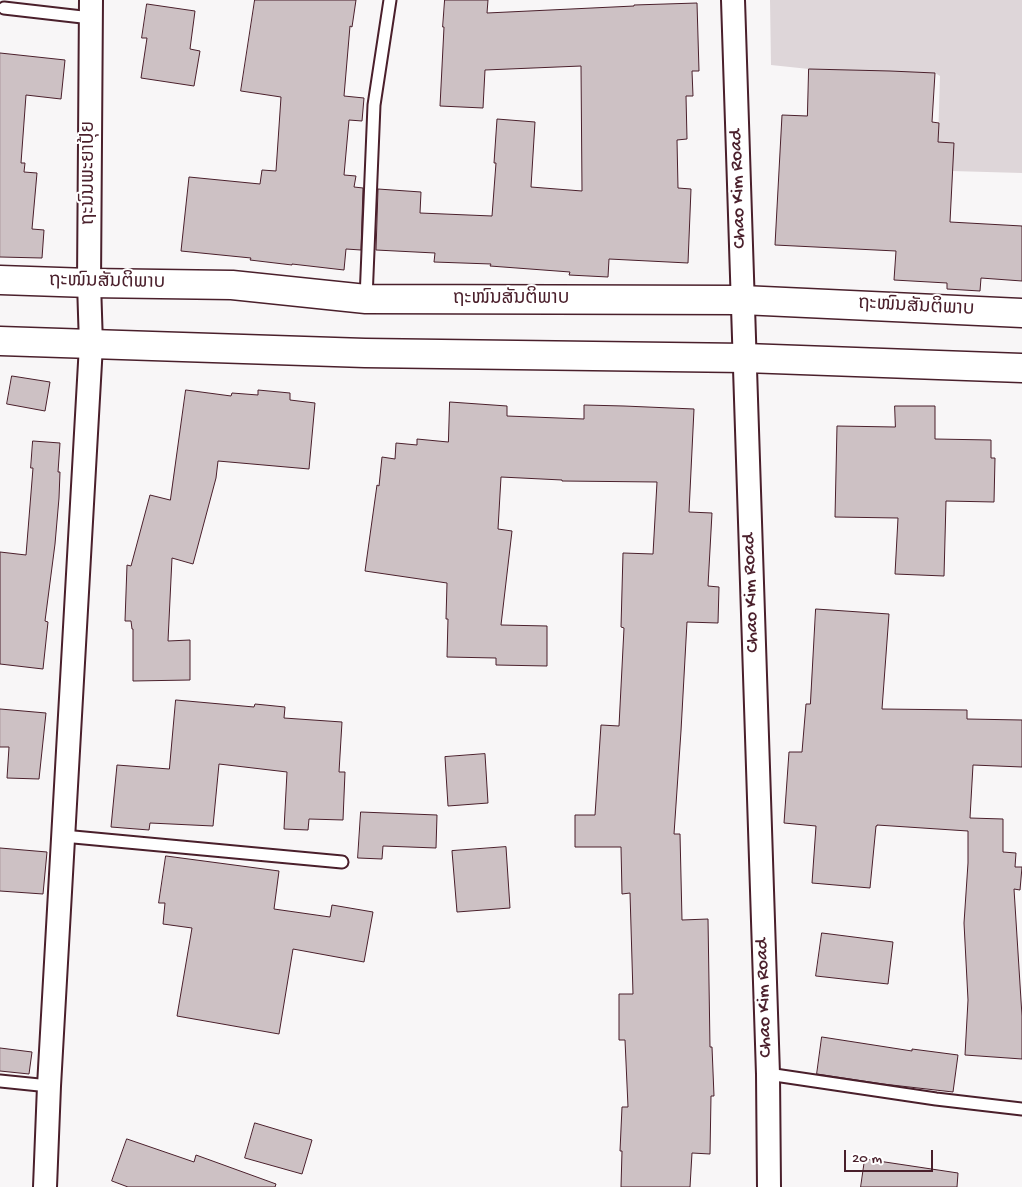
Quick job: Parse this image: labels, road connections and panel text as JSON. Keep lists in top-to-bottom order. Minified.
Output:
{"streets":{"street":["ຖະນົນພະຍາປຸ້ຍ","Chao Kim Road","ຖະໜົນສັນຕິພາບ"]},"crossings":[["ຖະນົນພະຍາປຸ້ຍ","ຖະໜົນສັນຕິພາບ"],["Chao Kim Road","ຖະໜົນສັນຕິພາບ"]],"scale_bar":"20 m"}
